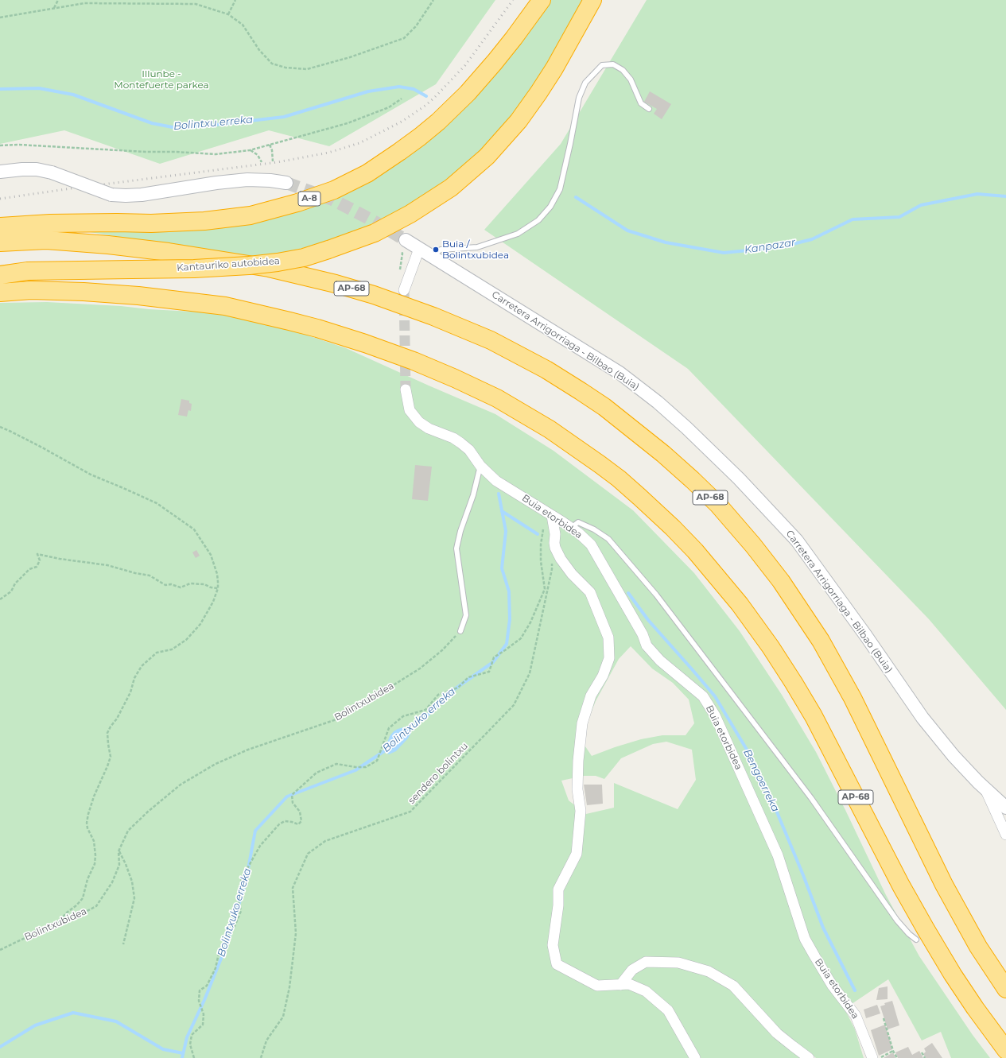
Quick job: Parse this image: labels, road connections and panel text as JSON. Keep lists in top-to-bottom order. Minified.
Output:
{"streets":{"highway":["A-8","Kantauriko autobidea","AP-68"],"street":["Carretera Arrigorriaga - Bilbao (Buia)","Buia etorbidea"],"path":["Bolintxubidea","sendero bolintxu"]},"water":["Bolintxu erreka","Kanpazar","Bolintxuko erreka","Bengoerreka"],"parks":["Illunbe - Montefuerte parkea"],"places":["Buia / Bolintxubidea"]}
